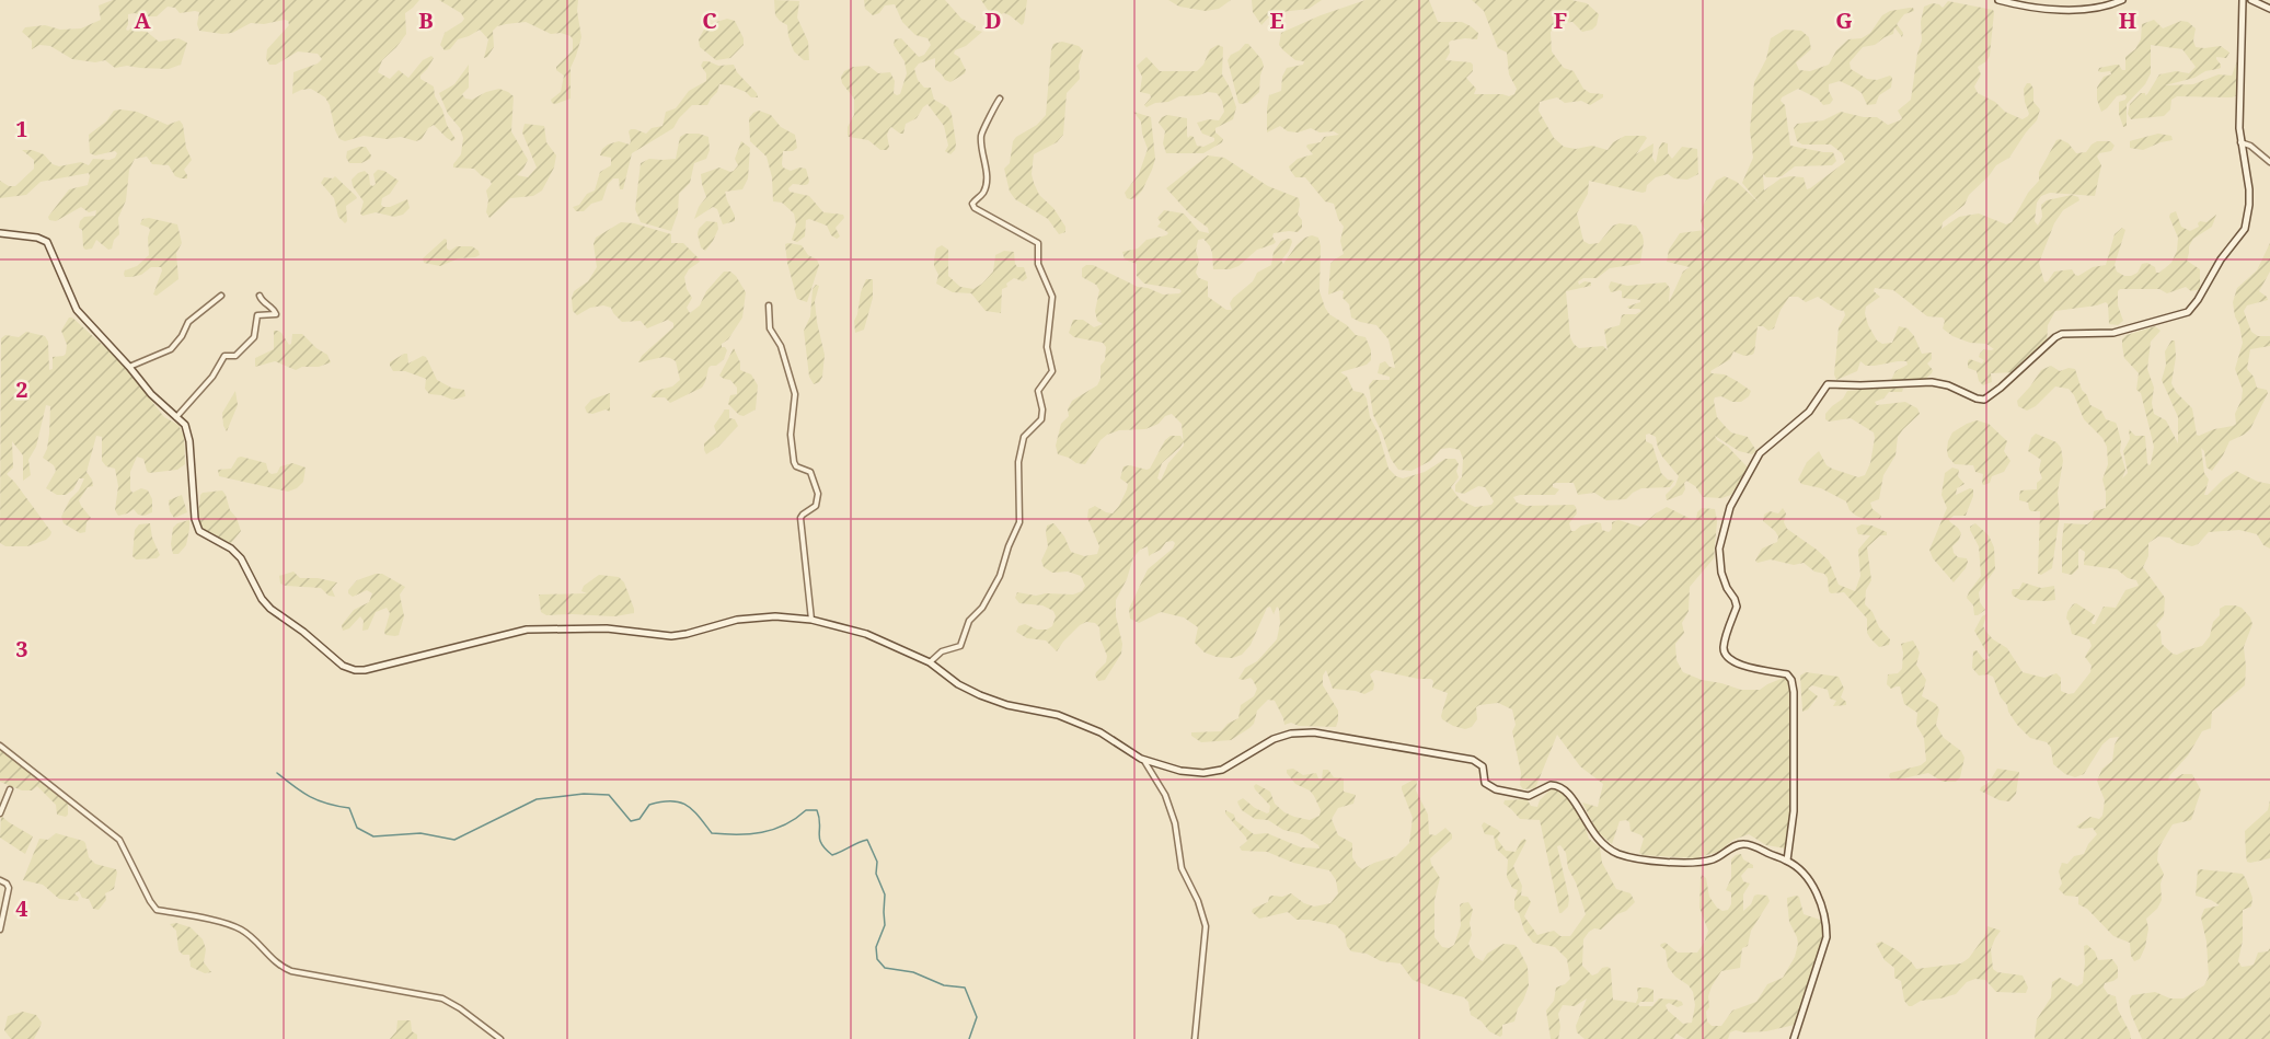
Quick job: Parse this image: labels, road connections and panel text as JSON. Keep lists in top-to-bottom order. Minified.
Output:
{"grid":{"columns":["A","B","C","D","E","F","G","H"],"rows":["1","2","3","4"]}}
